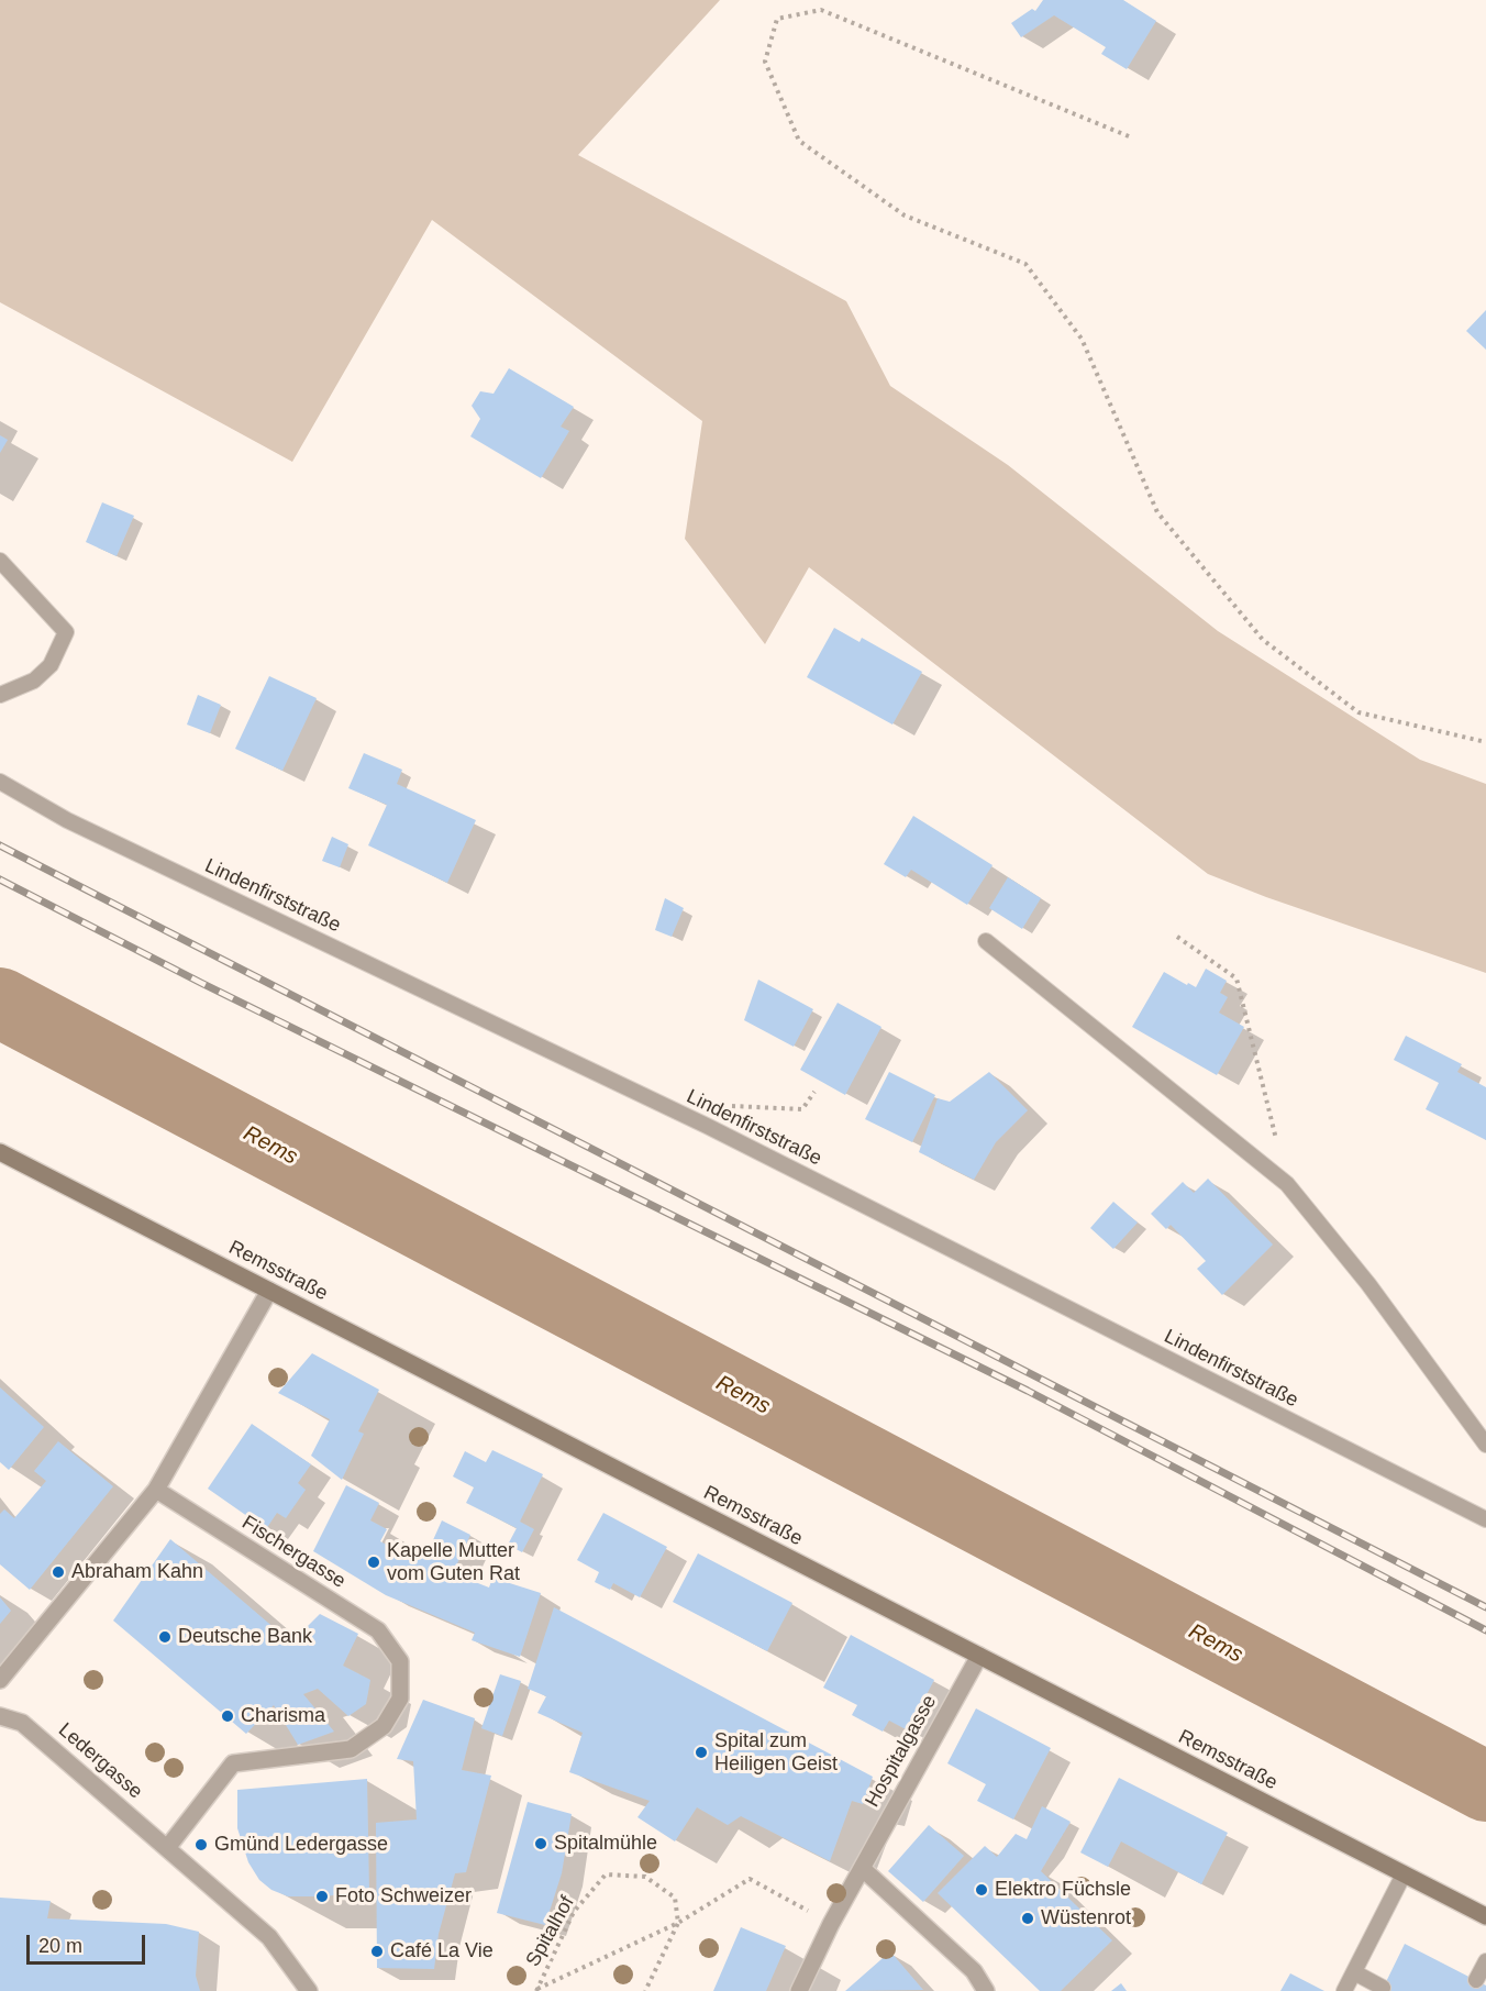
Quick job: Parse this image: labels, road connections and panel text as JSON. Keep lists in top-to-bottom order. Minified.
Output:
{"streets":{"main road":["Remsstraße"],"street":["Fischergasse","Hospitalgasse","Ledergasse"],"lane":["Lindenfirststraße"],"path":["Spitalhof"]},"crossings":[["Remsstraße","Hospitalgasse"],["Fischergasse","Ledergasse"]],"water":["Rems"],"places":["Kapelle Mutter vom Guten Rat","Abraham Kahn","Deutsche Bank","Charisma","Spital zum Heiligen Geist","Spitalmühle","Gmünd Ledergasse","Elektro Füchsle","Foto Schweizer","Wüstenrot","Café La Vie"],"scale_bar":"20 m"}
